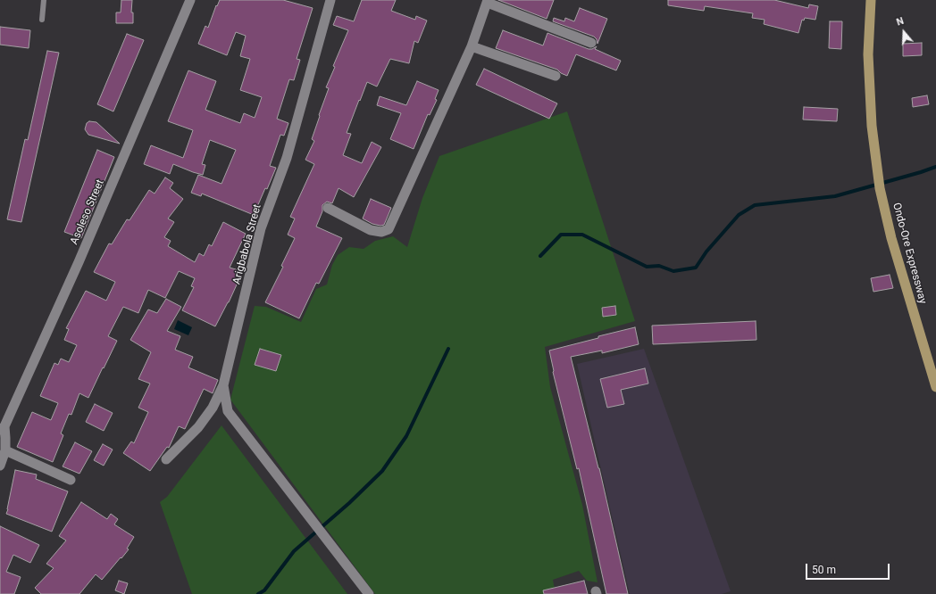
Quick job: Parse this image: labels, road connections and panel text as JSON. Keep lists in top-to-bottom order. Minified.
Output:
{"streets":{"main road":["Ondo-Ore Expressway"],"street":["Asoleso Street","Arigbabola Street"]},"scale_bar":"50 m","north":"top"}
